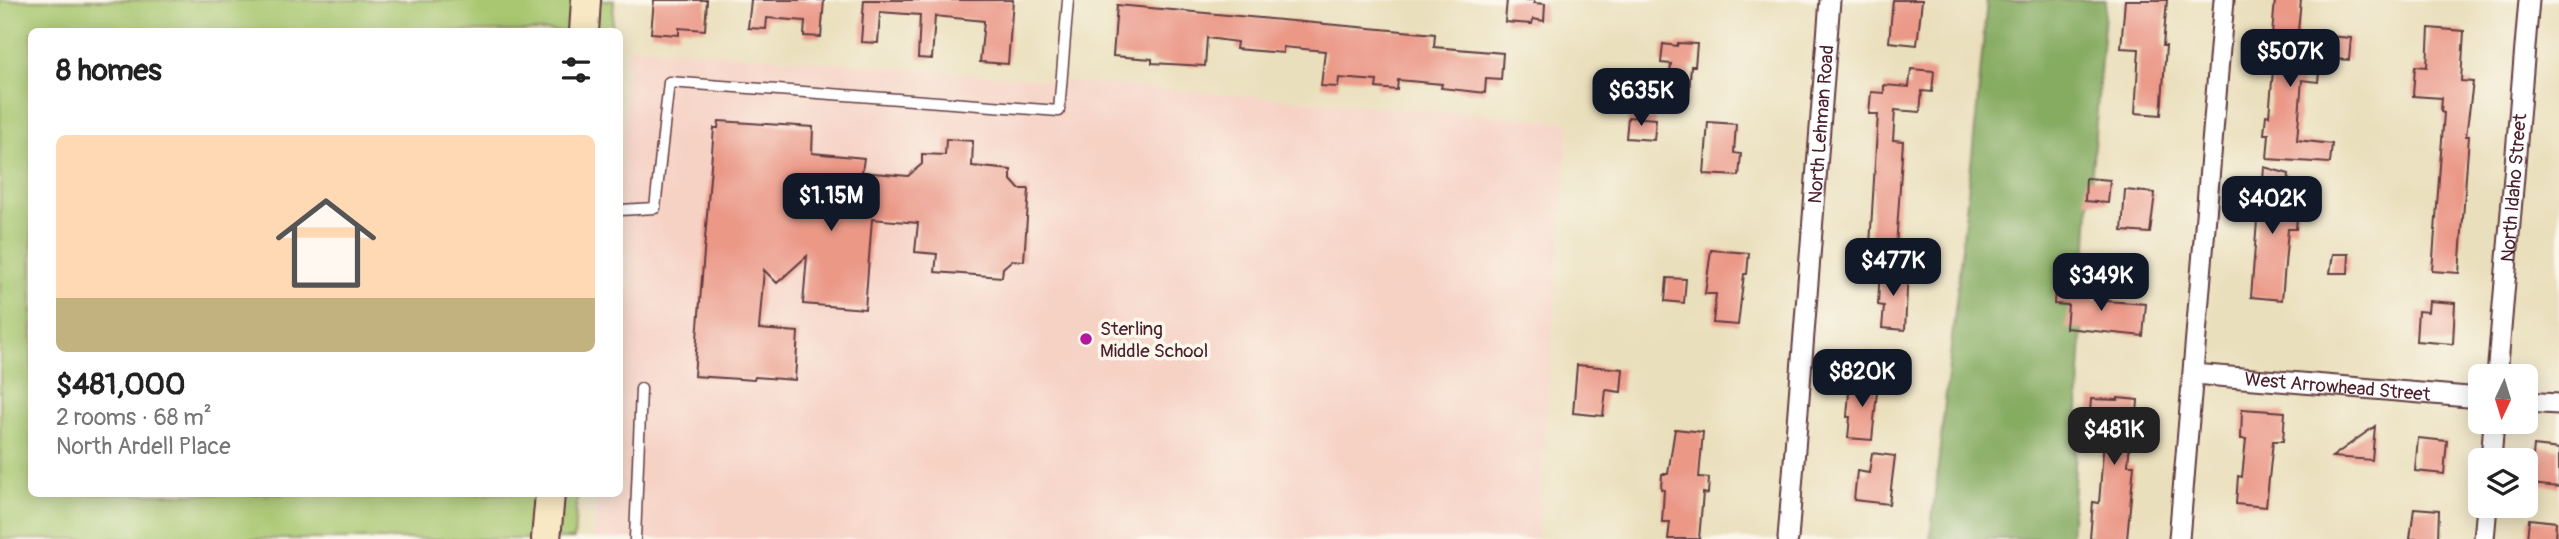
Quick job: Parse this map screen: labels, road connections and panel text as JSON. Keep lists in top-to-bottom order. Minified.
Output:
{"streets":{"street":["North Lehman Road","North Idaho Street","West Arrowhead Street"]},"places":["Sterling Middle School"],"north":"bottom","page":{"heading":"8 homes","price":["$507K","$635K","$1.15M","$402K","$477K","$349K","$820K","$481K"],"list":[{"name":"$481,000","note":"2 rooms · 68 m² · North Ardell Place"}]}}
